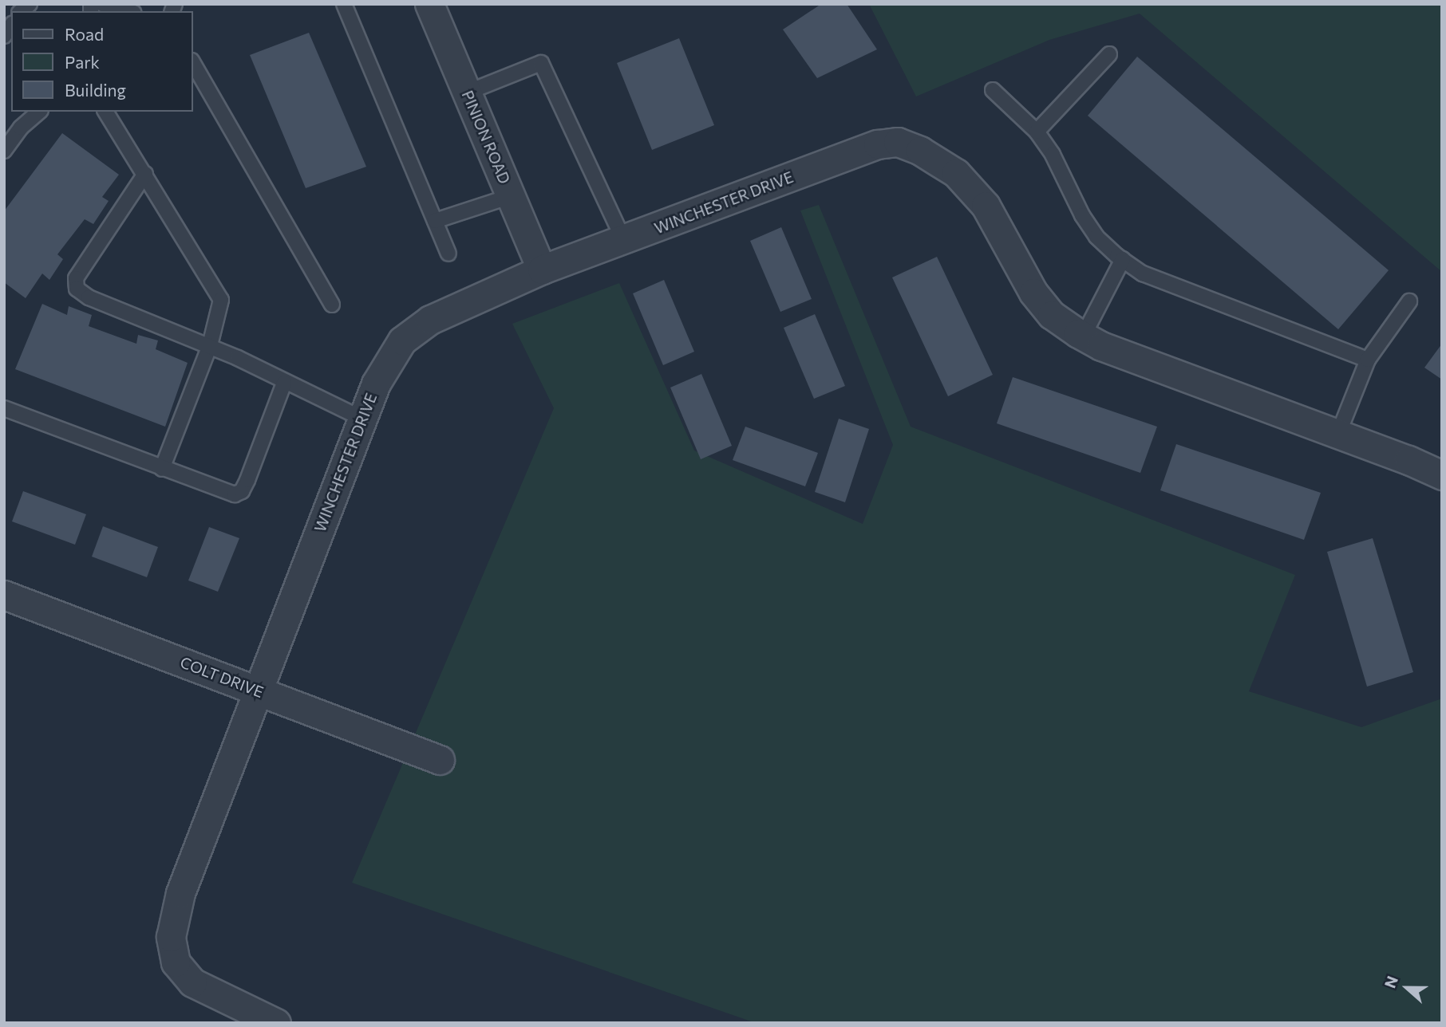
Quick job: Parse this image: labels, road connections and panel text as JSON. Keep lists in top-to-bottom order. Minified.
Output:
{"streets":{"street":["PINION ROAD","WINCHESTER DRIVE","COLT DRIVE"]},"crossings":[["PINION ROAD","WINCHESTER DRIVE"],["WINCHESTER DRIVE","COLT DRIVE"]],"legend":["Road","Park","Building"],"north":"left"}
